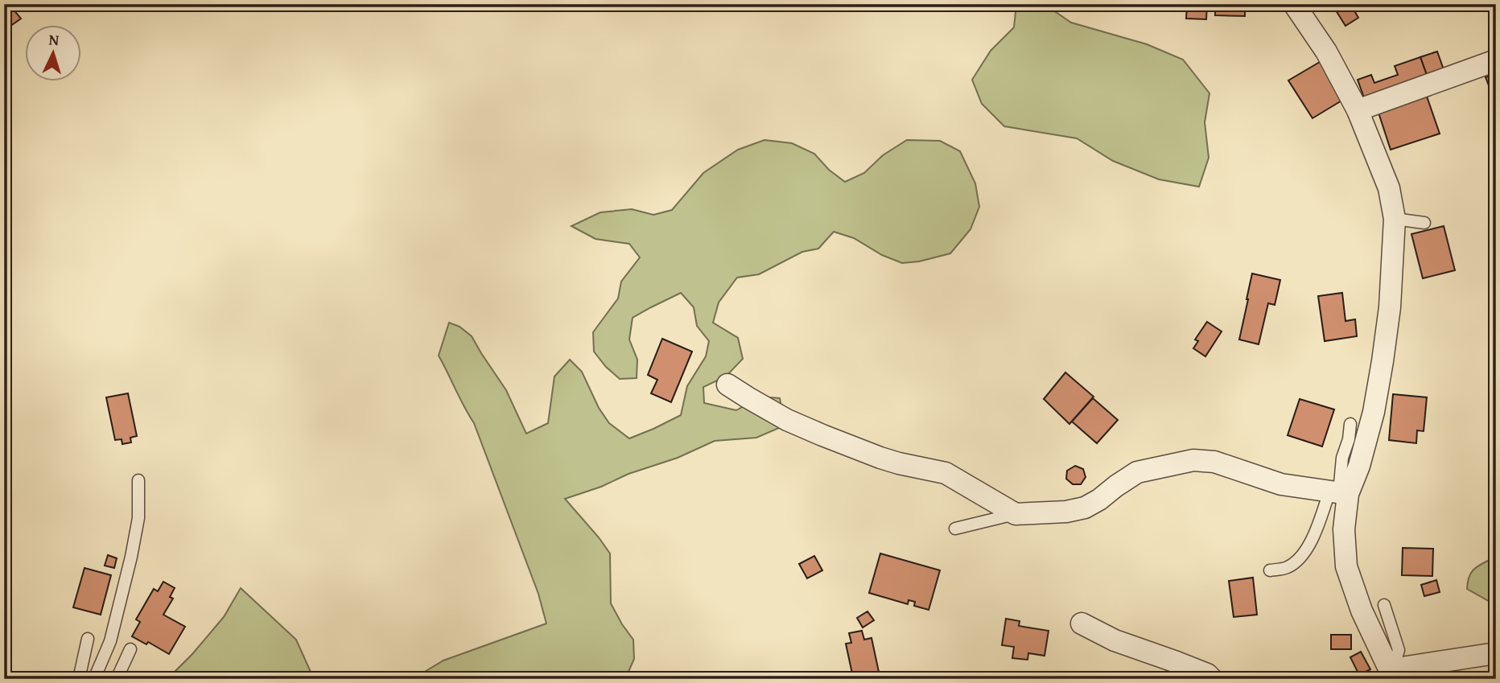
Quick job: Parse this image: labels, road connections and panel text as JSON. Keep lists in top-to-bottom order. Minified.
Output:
{"north":"top"}
